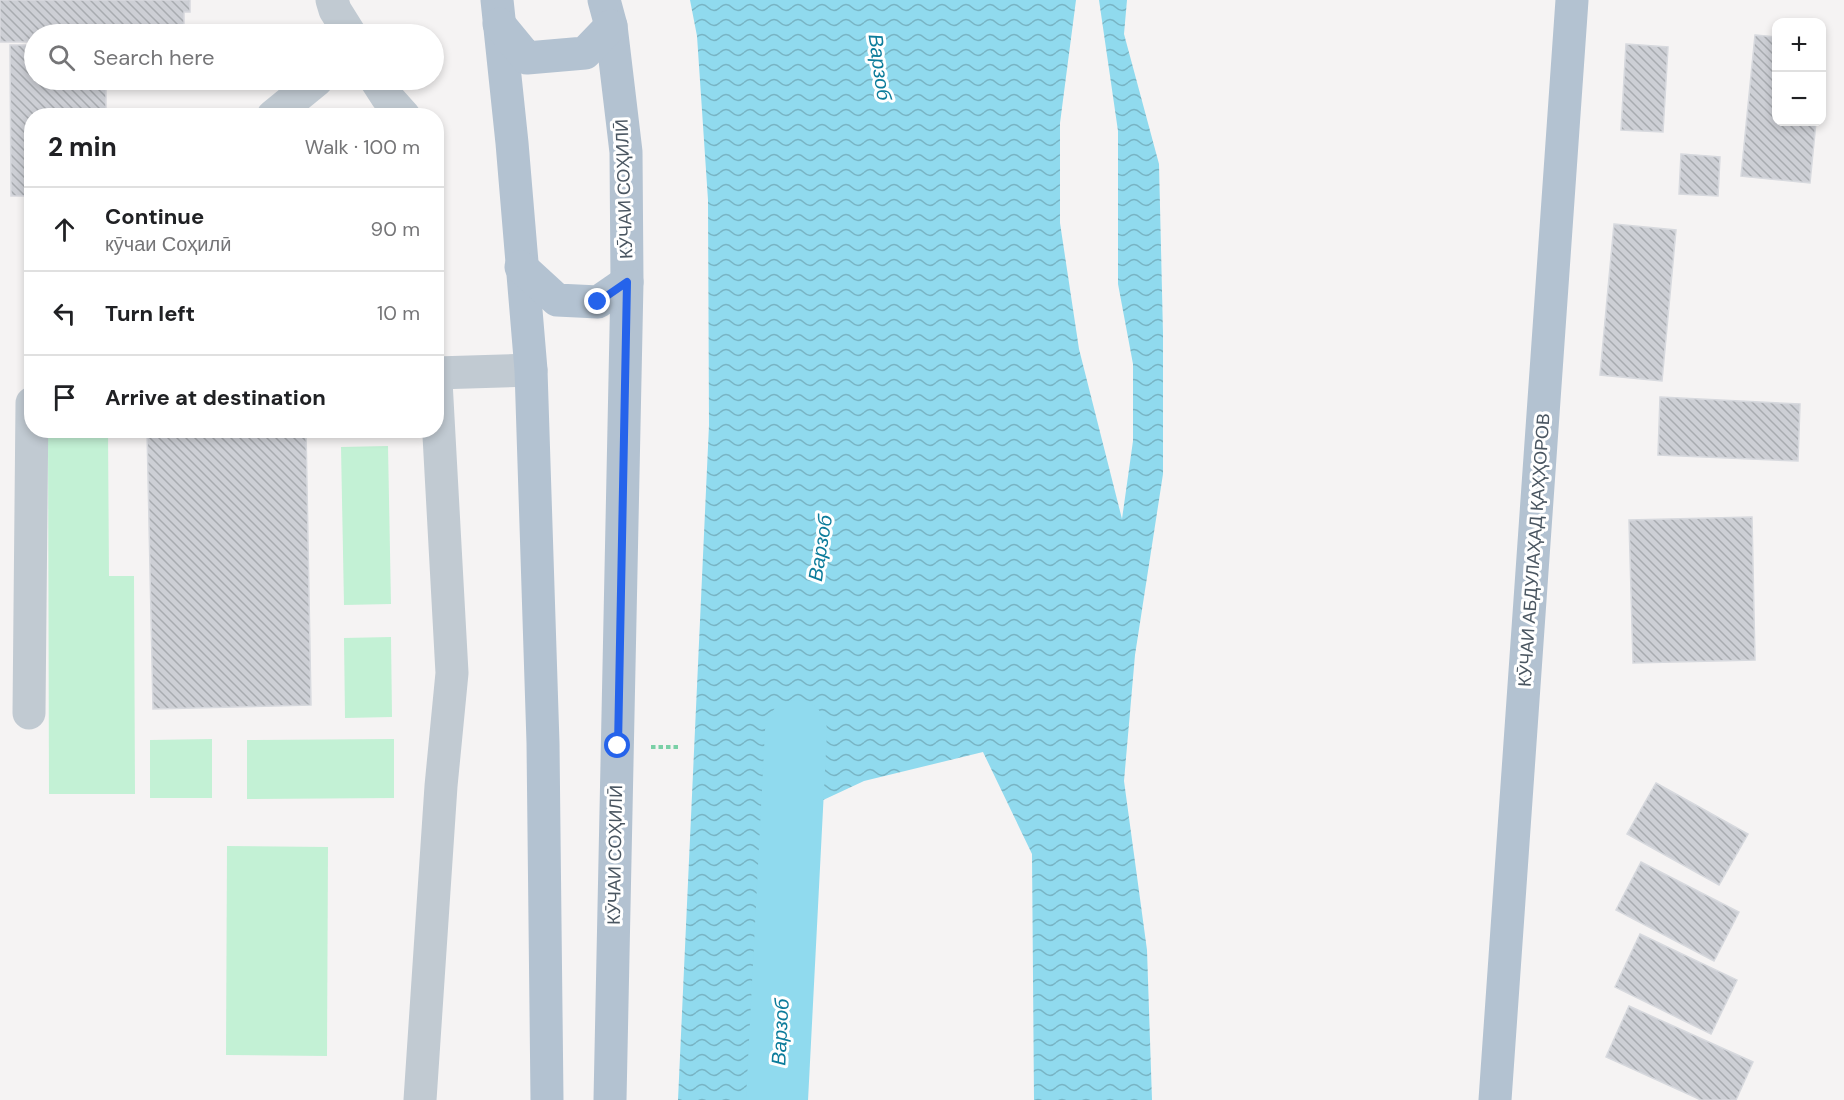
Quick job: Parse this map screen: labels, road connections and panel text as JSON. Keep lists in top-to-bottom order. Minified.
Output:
{"streets":{"main road":["КӮЧАИ СОҲИЛӢ","КӮЧАИ АБДУЛАҲАД ҚАҲҲОРОВ"]},"water":["Варзоб"],"page":{"map_buttons":["+","−"],"search":"Search here","heading":["2 min","Walk · 100 m"],"list":[["Continue","кӯчаи Соҳилӣ","90 m"],["Turn left","10 m"],"Arrive at destination"]}}
